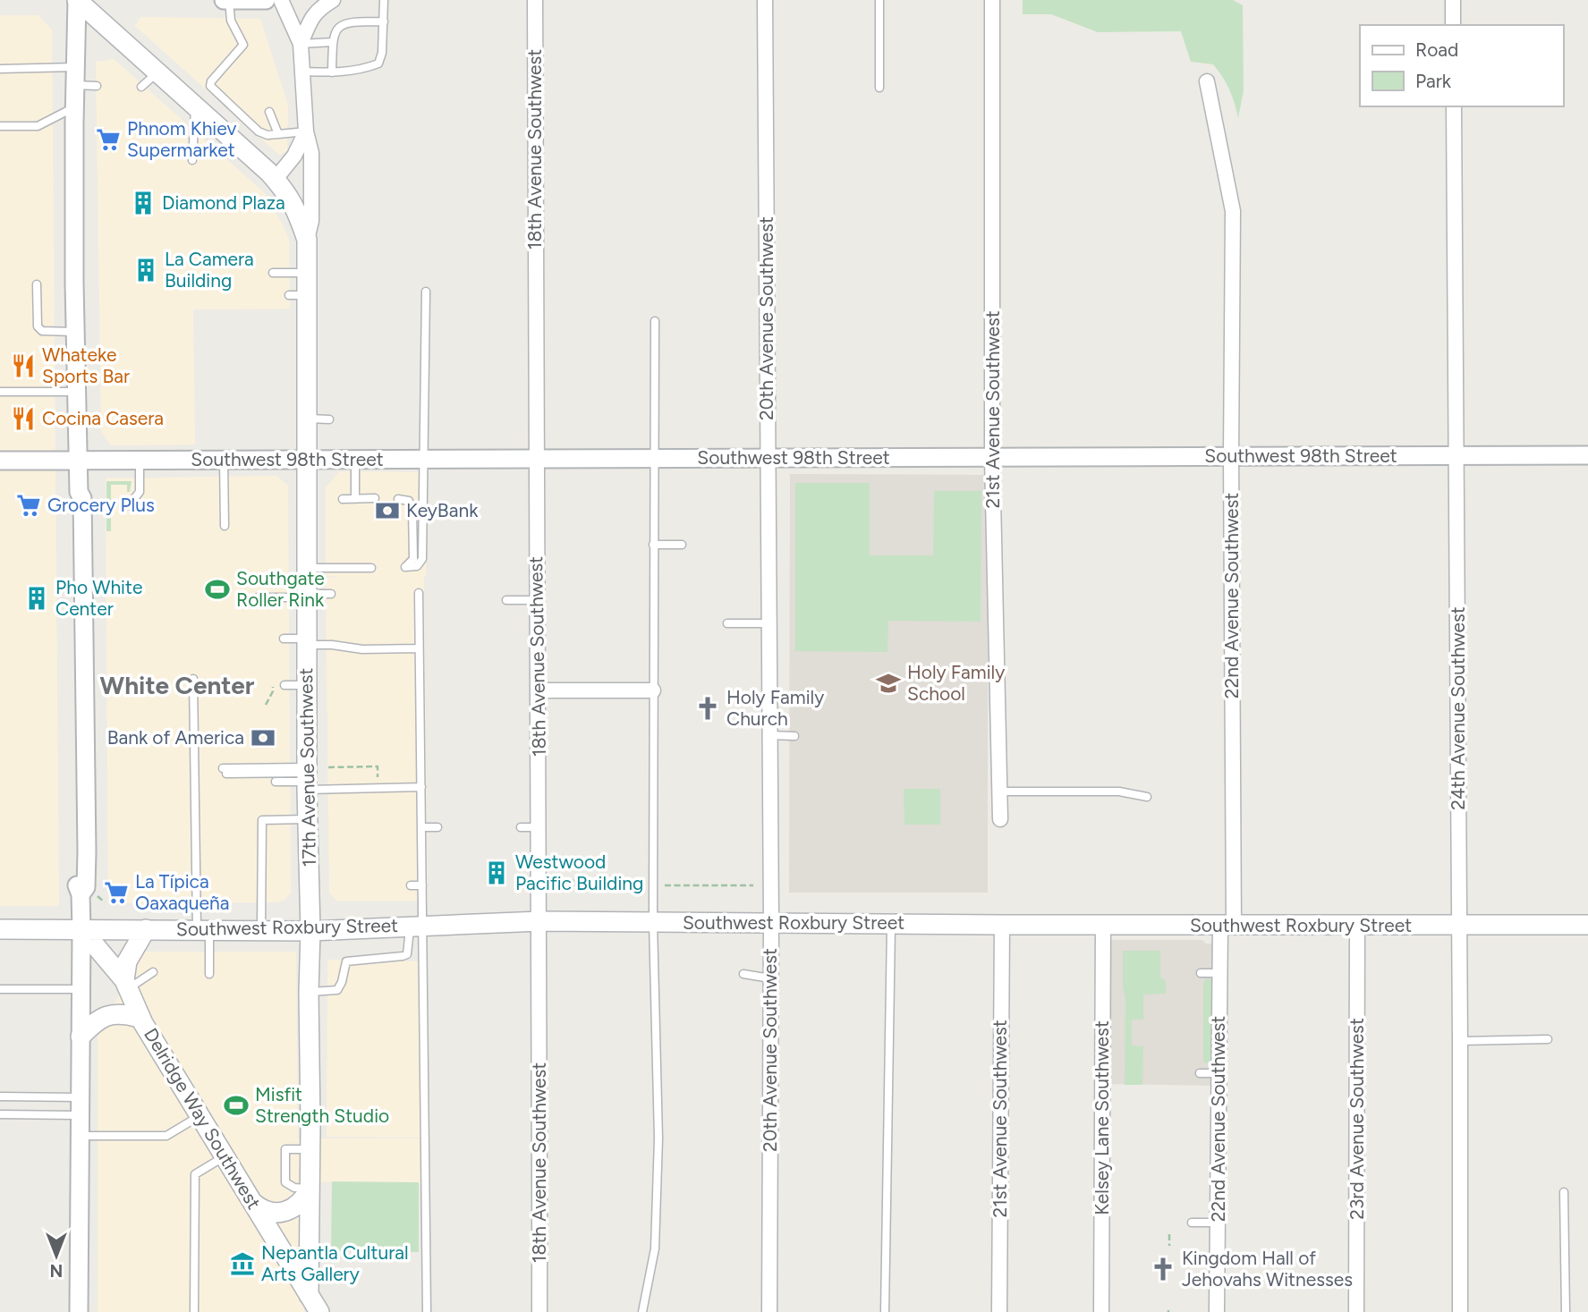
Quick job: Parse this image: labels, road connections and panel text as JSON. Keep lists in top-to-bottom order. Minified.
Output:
{"streets":{"main road":["17th Avenue Southwest","Southwest Roxbury Street","Delridge Way Southwest"],"street":["18th Avenue Southwest","20th Avenue Southwest","21st Avenue Southwest","Southwest 98th Street","22nd Avenue Southwest","24th Avenue Southwest","Kelsey Lane Southwest","23rd Avenue Southwest"]},"crossings":[["18th Avenue Southwest","Southwest 98th Street"],["18th Avenue Southwest","Southwest Roxbury Street"],["20th Avenue Southwest","Southwest 98th Street"],["20th Avenue Southwest","Southwest Roxbury Street"],["21st Avenue Southwest","Southwest 98th Street"],["21st Avenue Southwest","Southwest Roxbury Street"],["Southwest 98th Street","22nd Avenue Southwest"],["Southwest 98th Street","24th Avenue Southwest"],["Southwest 98th Street","17th Avenue Southwest"],["22nd Avenue Southwest","Southwest Roxbury Street"],["24th Avenue Southwest","Southwest Roxbury Street"],["17th Avenue Southwest","Southwest Roxbury Street"],["17th Avenue Southwest","Delridge Way Southwest"],["Southwest Roxbury Street","Kelsey Lane Southwest"],["Southwest Roxbury Street","Delridge Way Southwest"],["Southwest Roxbury Street","23rd Avenue Southwest"]],"districts":["White Center"],"places":{"supermarket":["Phnom Khiev Supermarket","Grocery Plus","La Típica Oaxaqueña"],"building":["Diamond Plaza","La Camera Building","Pho White Center","Westwood Pacific Building"],"restaurant":["Whateke Sports Bar","Cocina Casera"],"bank":["KeyBank","Bank of America"],"sports":["Southgate Roller Rink","Misfit Strength Studio"],"school or university":["Holy Family School"],"church":["Holy Family Church","Kingdom Hall of Jehovahs Witnesses"],"museum":["Nepantla Cultural Arts Gallery"]},"legend":["Road","Park"],"north":"bottom"}
